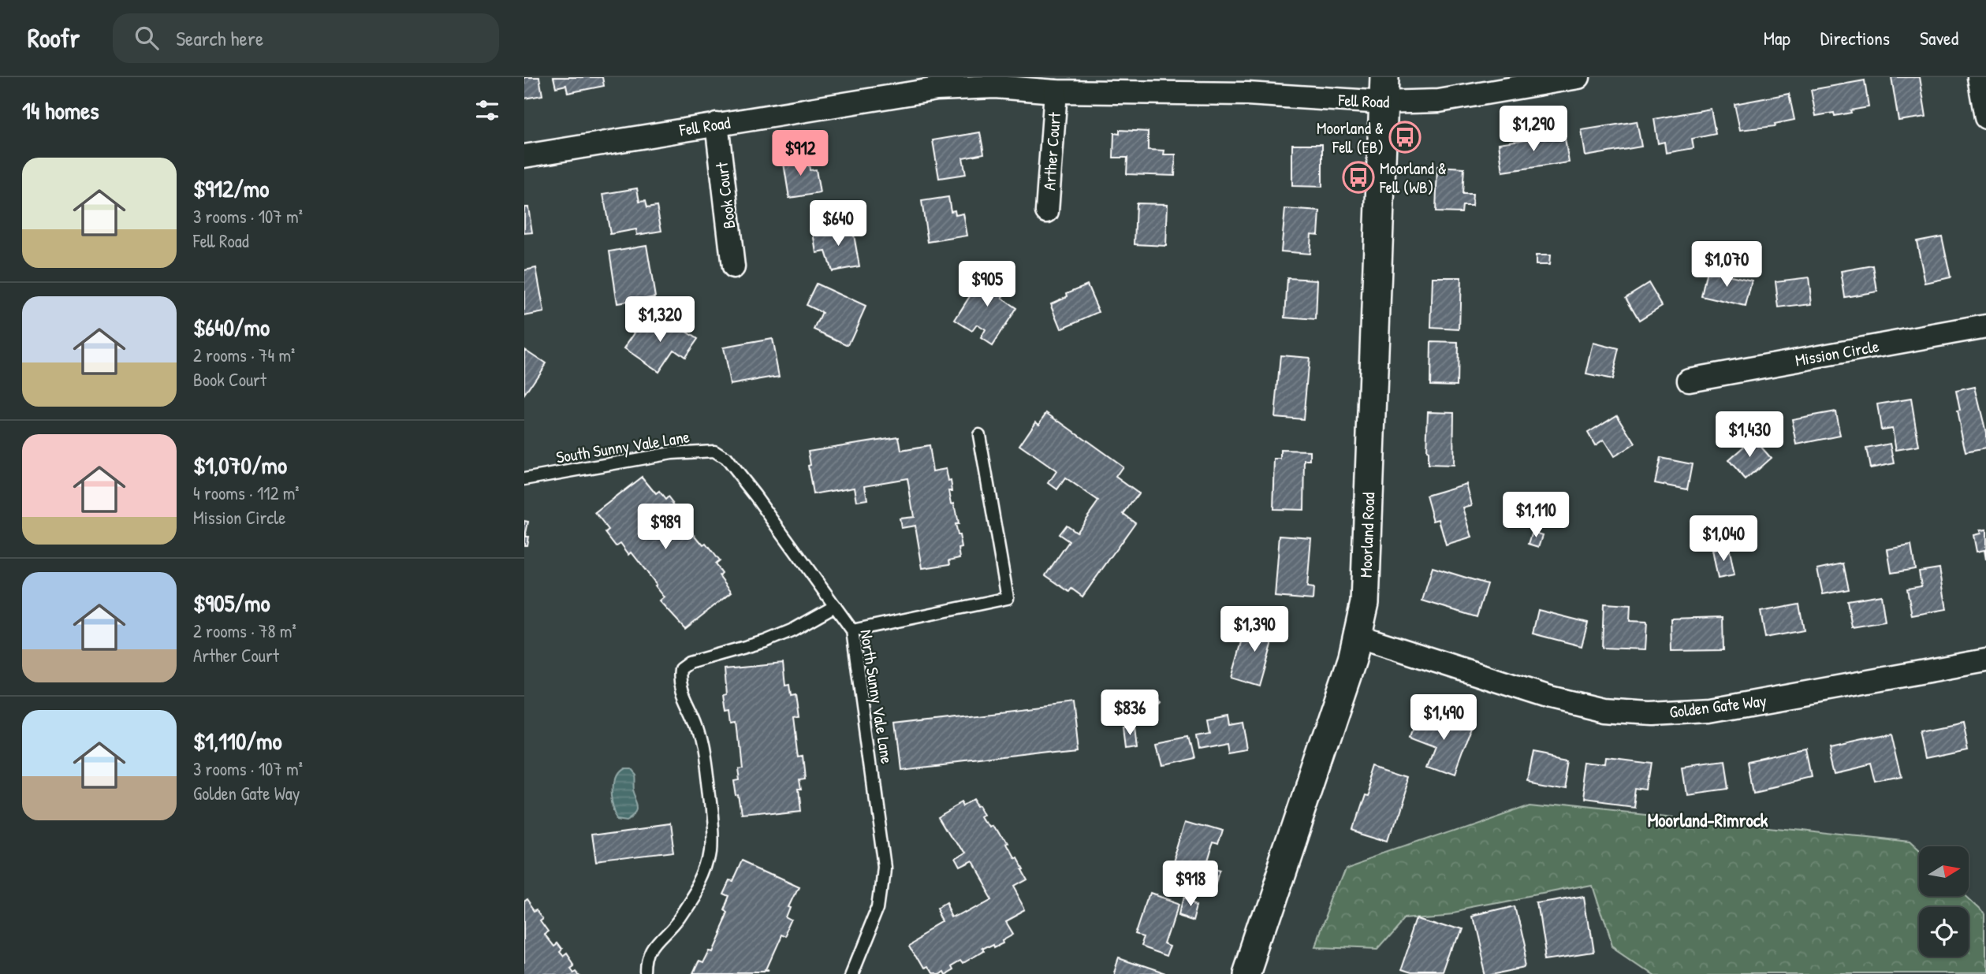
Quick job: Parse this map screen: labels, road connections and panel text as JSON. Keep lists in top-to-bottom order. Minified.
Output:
{"streets":{"street":["Fell Road","Arther Court","Book Court","Mission Circle","Moorland Road","Golden Gate Way"],"lane":["South Sunny Vale Lane","North Sunny Vale Lane"]},"crossings":[["Fell Road","Arther Court"],["Fell Road","Book Court"],["Fell Road","Moorland Road"],["South Sunny Vale Lane","North Sunny Vale Lane"],["Moorland Road","Golden Gate Way"]],"districts":["Moorland-Rimrock"],"places":{"bus stop":["Moorland & Fell (EB)","Moorland & Fell (WB)"]},"north":"right","page":{"header":"Roofr","search":"Search here","nav":["Map","Directions","Saved"],"heading":"14 homes","price":["$1,290","$912","$640","$1,070","$905","$1,320","$1,430","$1,110","$989","$1,040","$1,390","$836","$1,490","$918"],"list":[{"name":"$912/mo","note":"3 rooms · 107 m² · Fell Road"},{"name":"$640/mo","note":"2 rooms · 74 m² · Book Court"},{"name":"$1,070/mo","note":"4 rooms · 112 m² · Mission Circle"},{"name":"$905/mo","note":"2 rooms · 78 m² · Arther Court"},{"name":"$1,110/mo","note":"3 rooms · 107 m² · Golden Gate Way"}]}}
